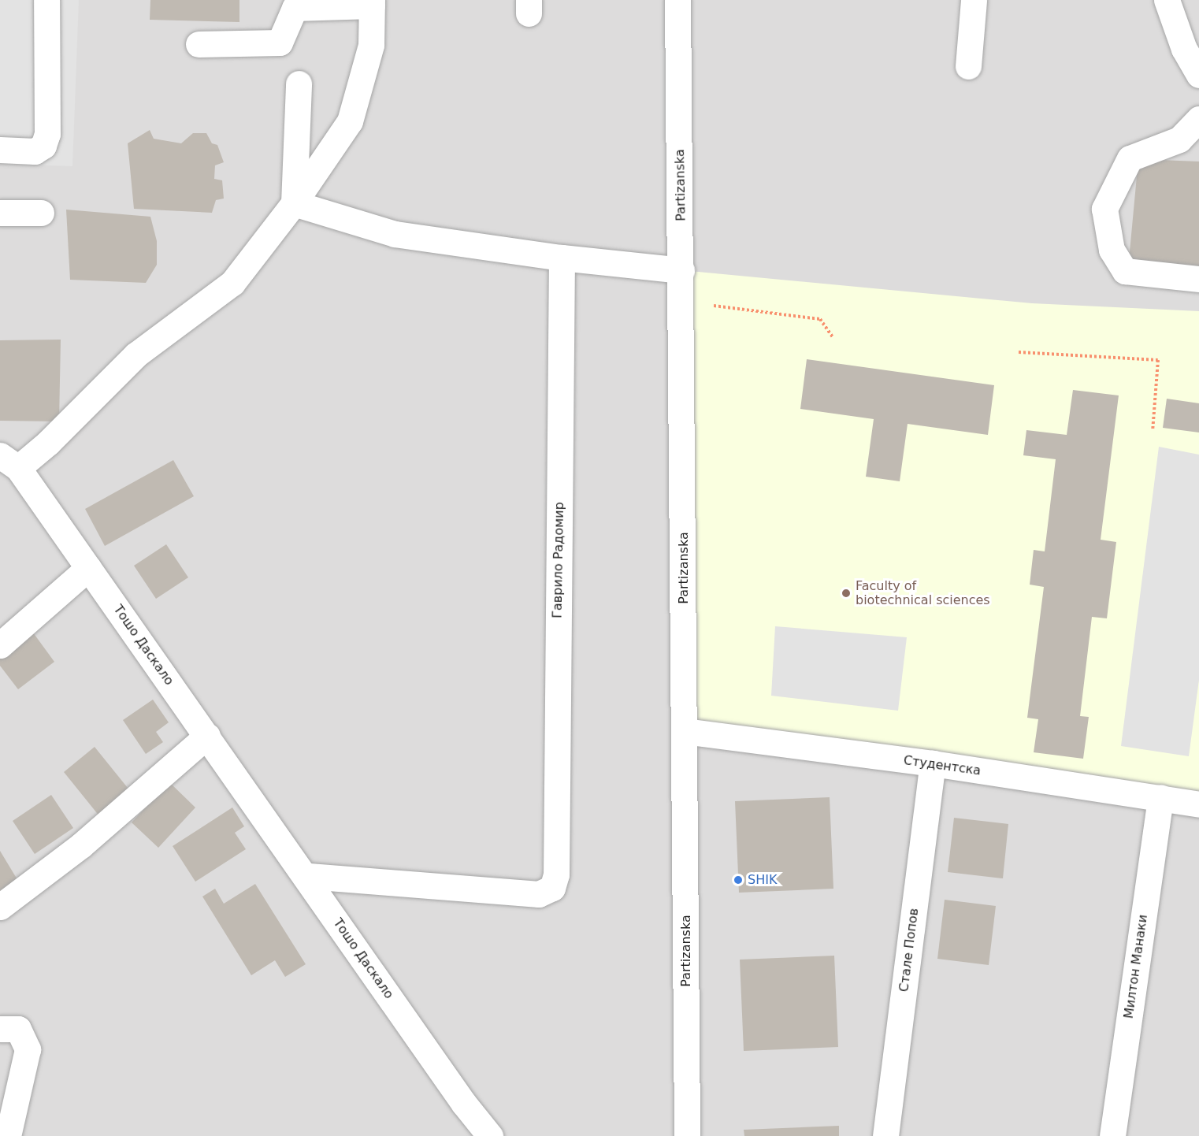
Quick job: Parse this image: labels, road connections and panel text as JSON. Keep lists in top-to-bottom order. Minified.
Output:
{"streets":{"street":["Partizanska","Гаврило Радомир","Тошо Даскало","Студентска","Стале Попов","Милтон Манаки"]},"crossings":[["Partizanska","Студентска"],["Гаврило Радомир","Тошо Даскало"],["Студентска","Стале Попов"],["Студентска","Милтон Манаки"]],"places":["Faculty of biotechnical sciences","SHIK"]}
